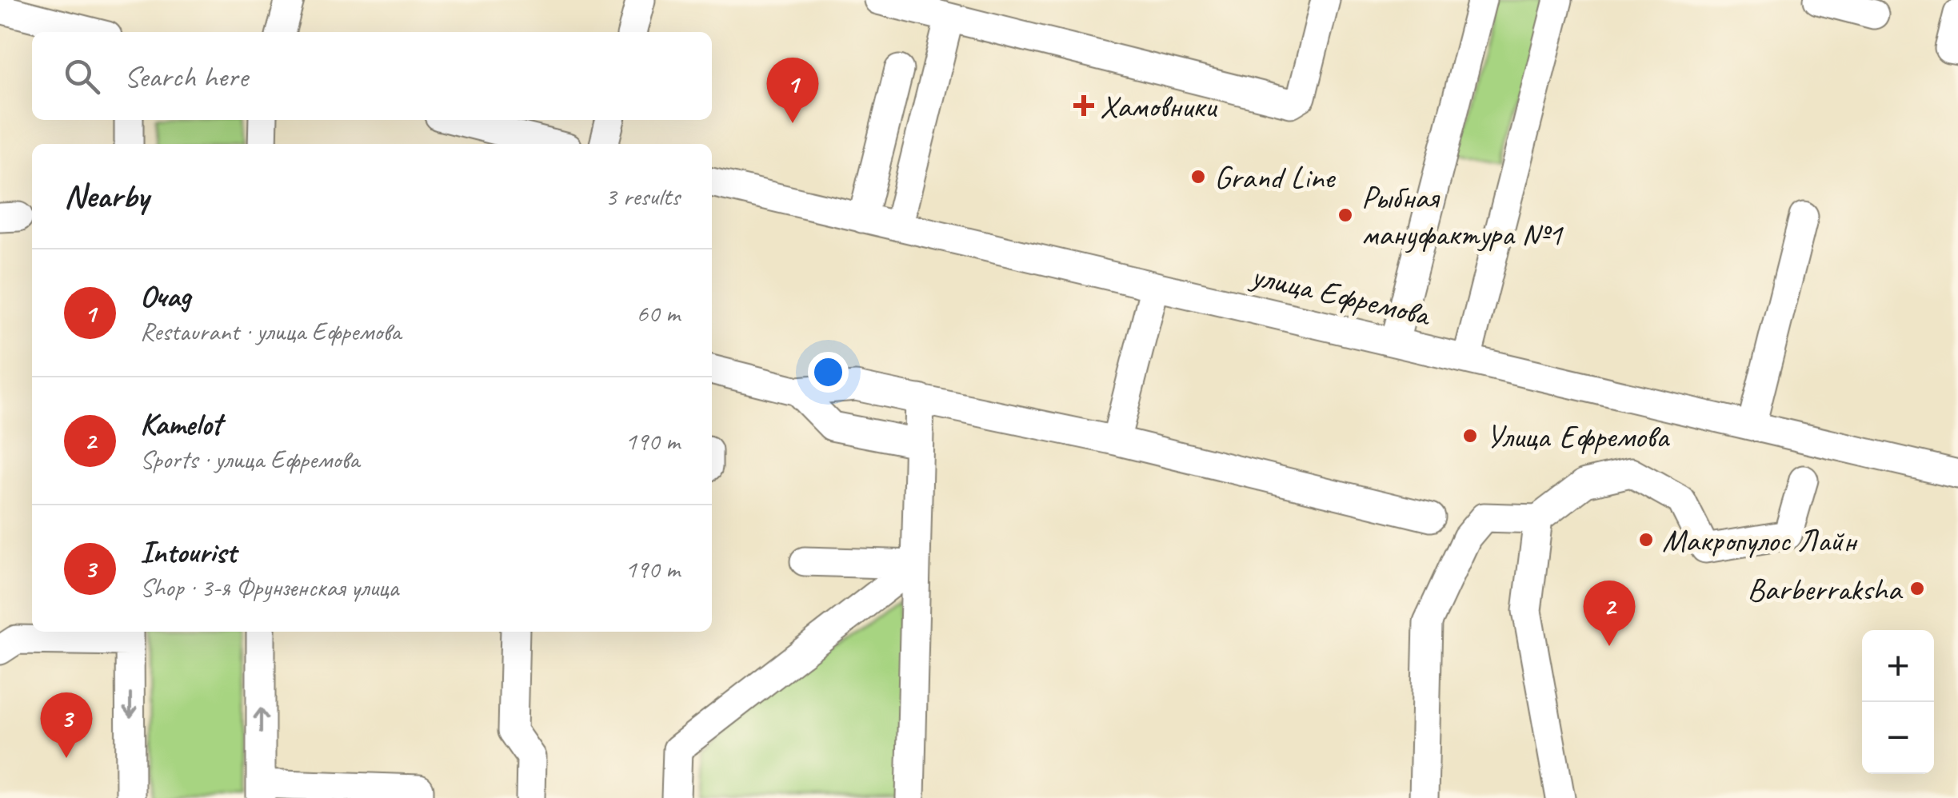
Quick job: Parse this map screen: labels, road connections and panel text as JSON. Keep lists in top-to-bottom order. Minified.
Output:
{"streets":{"street":["улица Ефремова"]},"places":{"health":["Хамовники"],"other":["Grand Line","Рыбная мануфактура №1","Улица Ефремова","Макропулос Лайн","Barberraksha"]},"page":{"search":"Search here","pins":["1","2","3"],"heading":["Nearby","3 results"],"list":[{"mark":"1","name":"Очаg","note":"Restaurant · улица Ефремова","value":"60 m"},{"mark":"2","name":"Kamelot","note":"Sports · улица Ефремова","value":"190 m"},{"mark":"3","name":"Intourist","note":"Shop · 3-я Фрунзенская улица","value":"190 m"}],"map_buttons":["+","−"]}}
